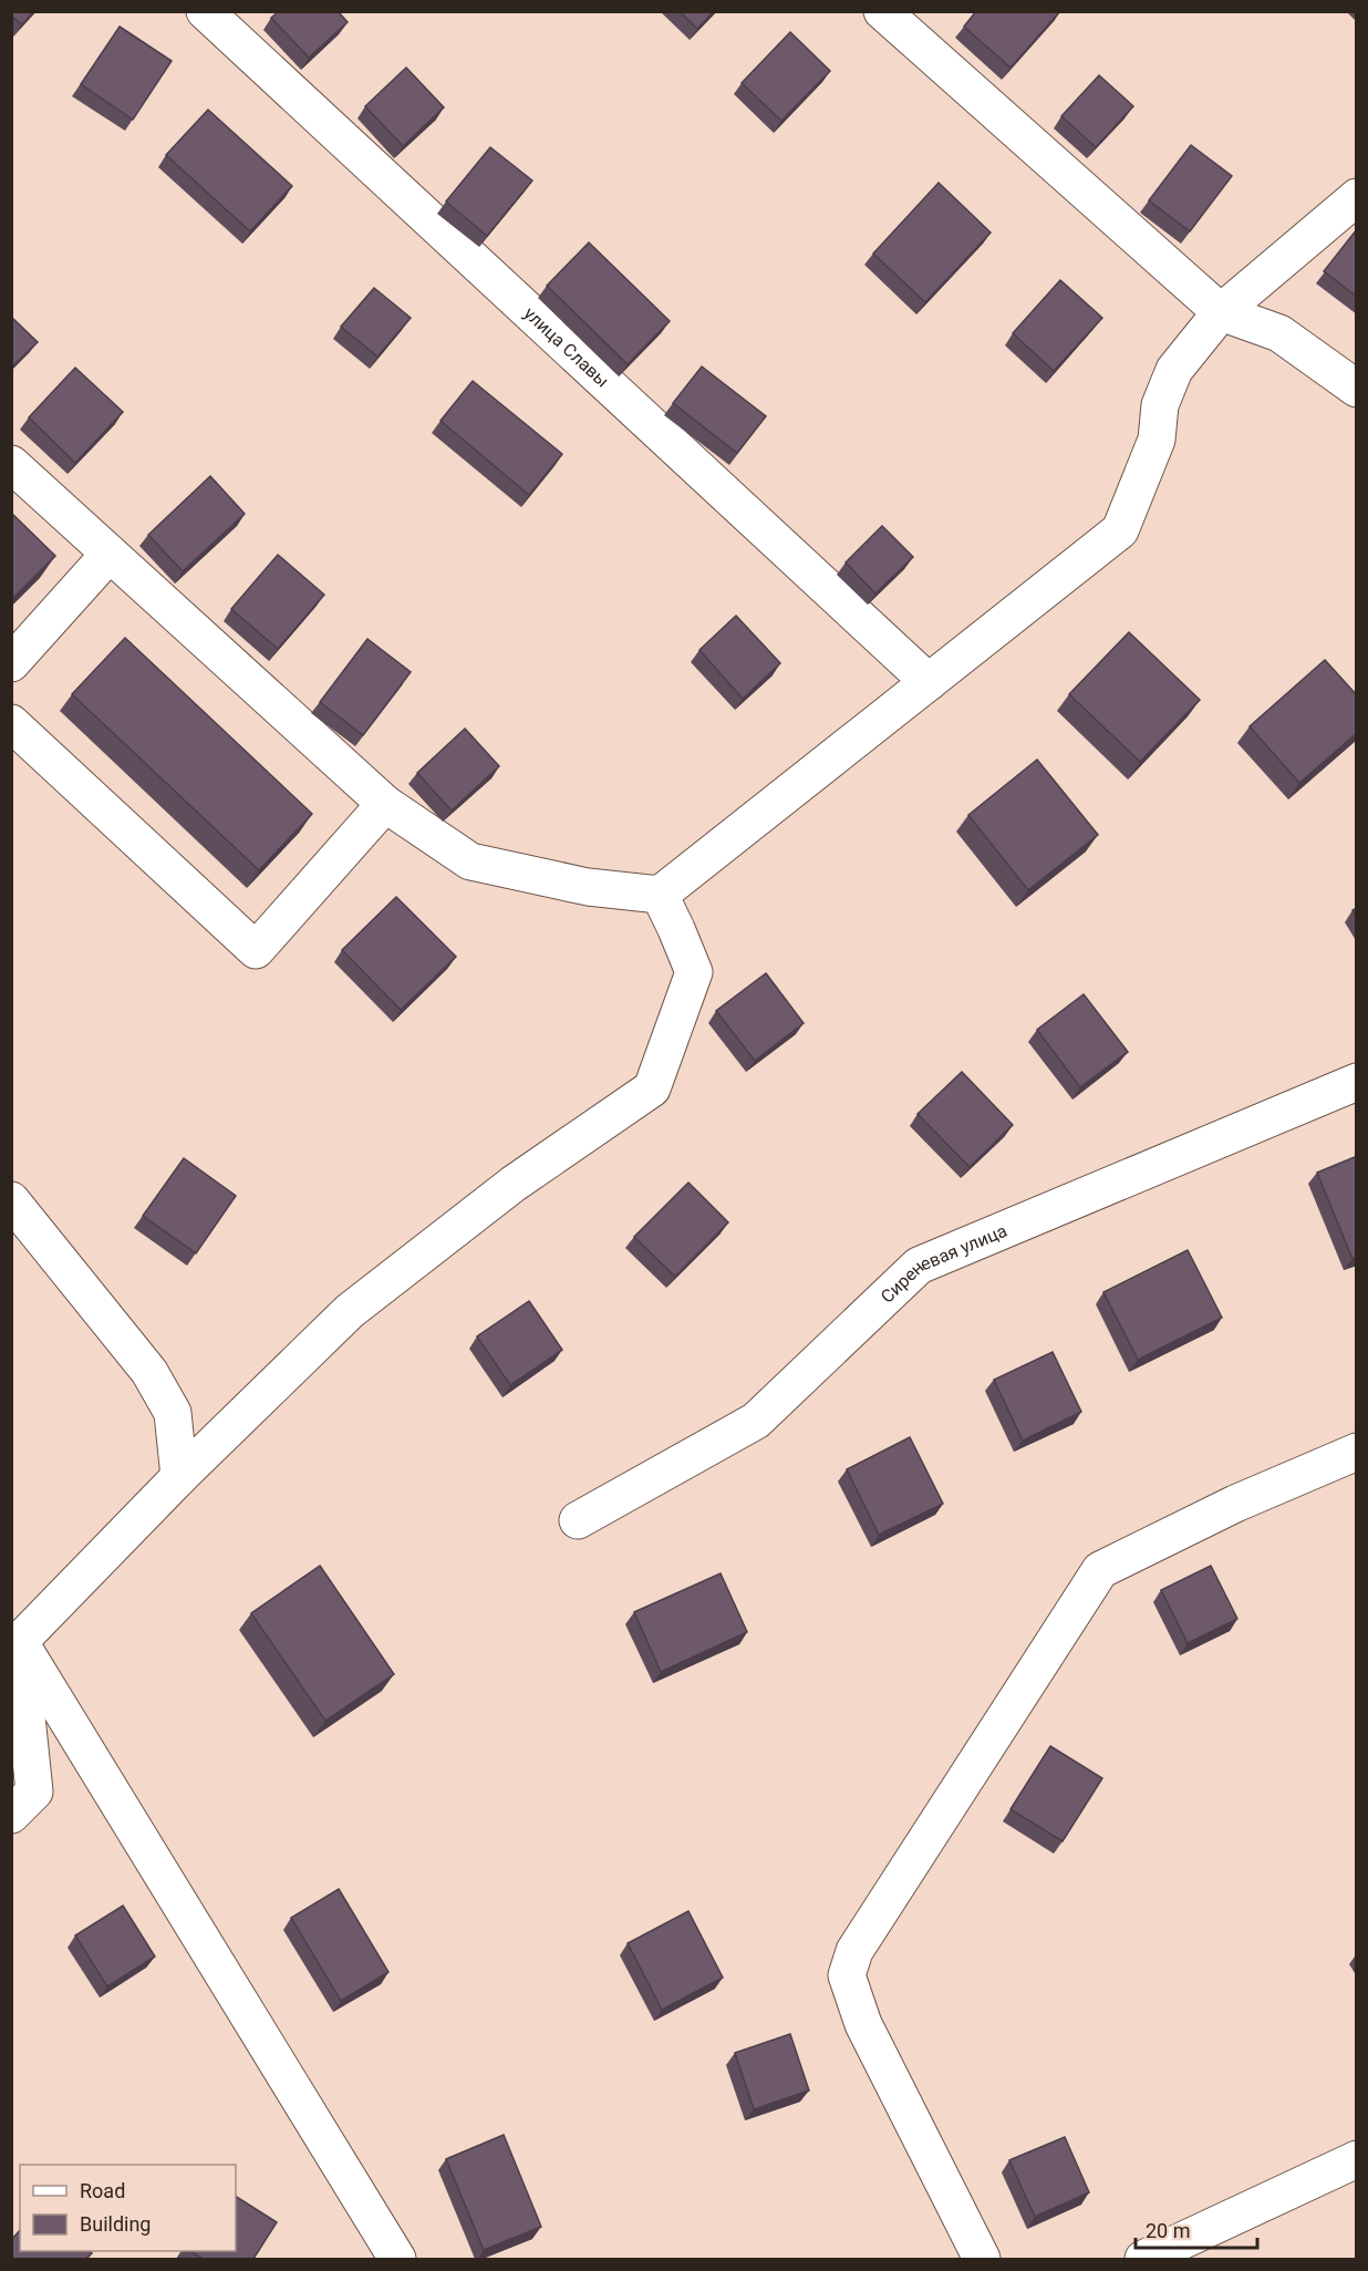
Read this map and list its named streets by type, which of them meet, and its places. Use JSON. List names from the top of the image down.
{
  "streets": {
    "street": ["улица Славы", "Сиреневая улица"]
  },
  "legend": ["Road", "Building"],
  "scale_bar": "20 m"
}
